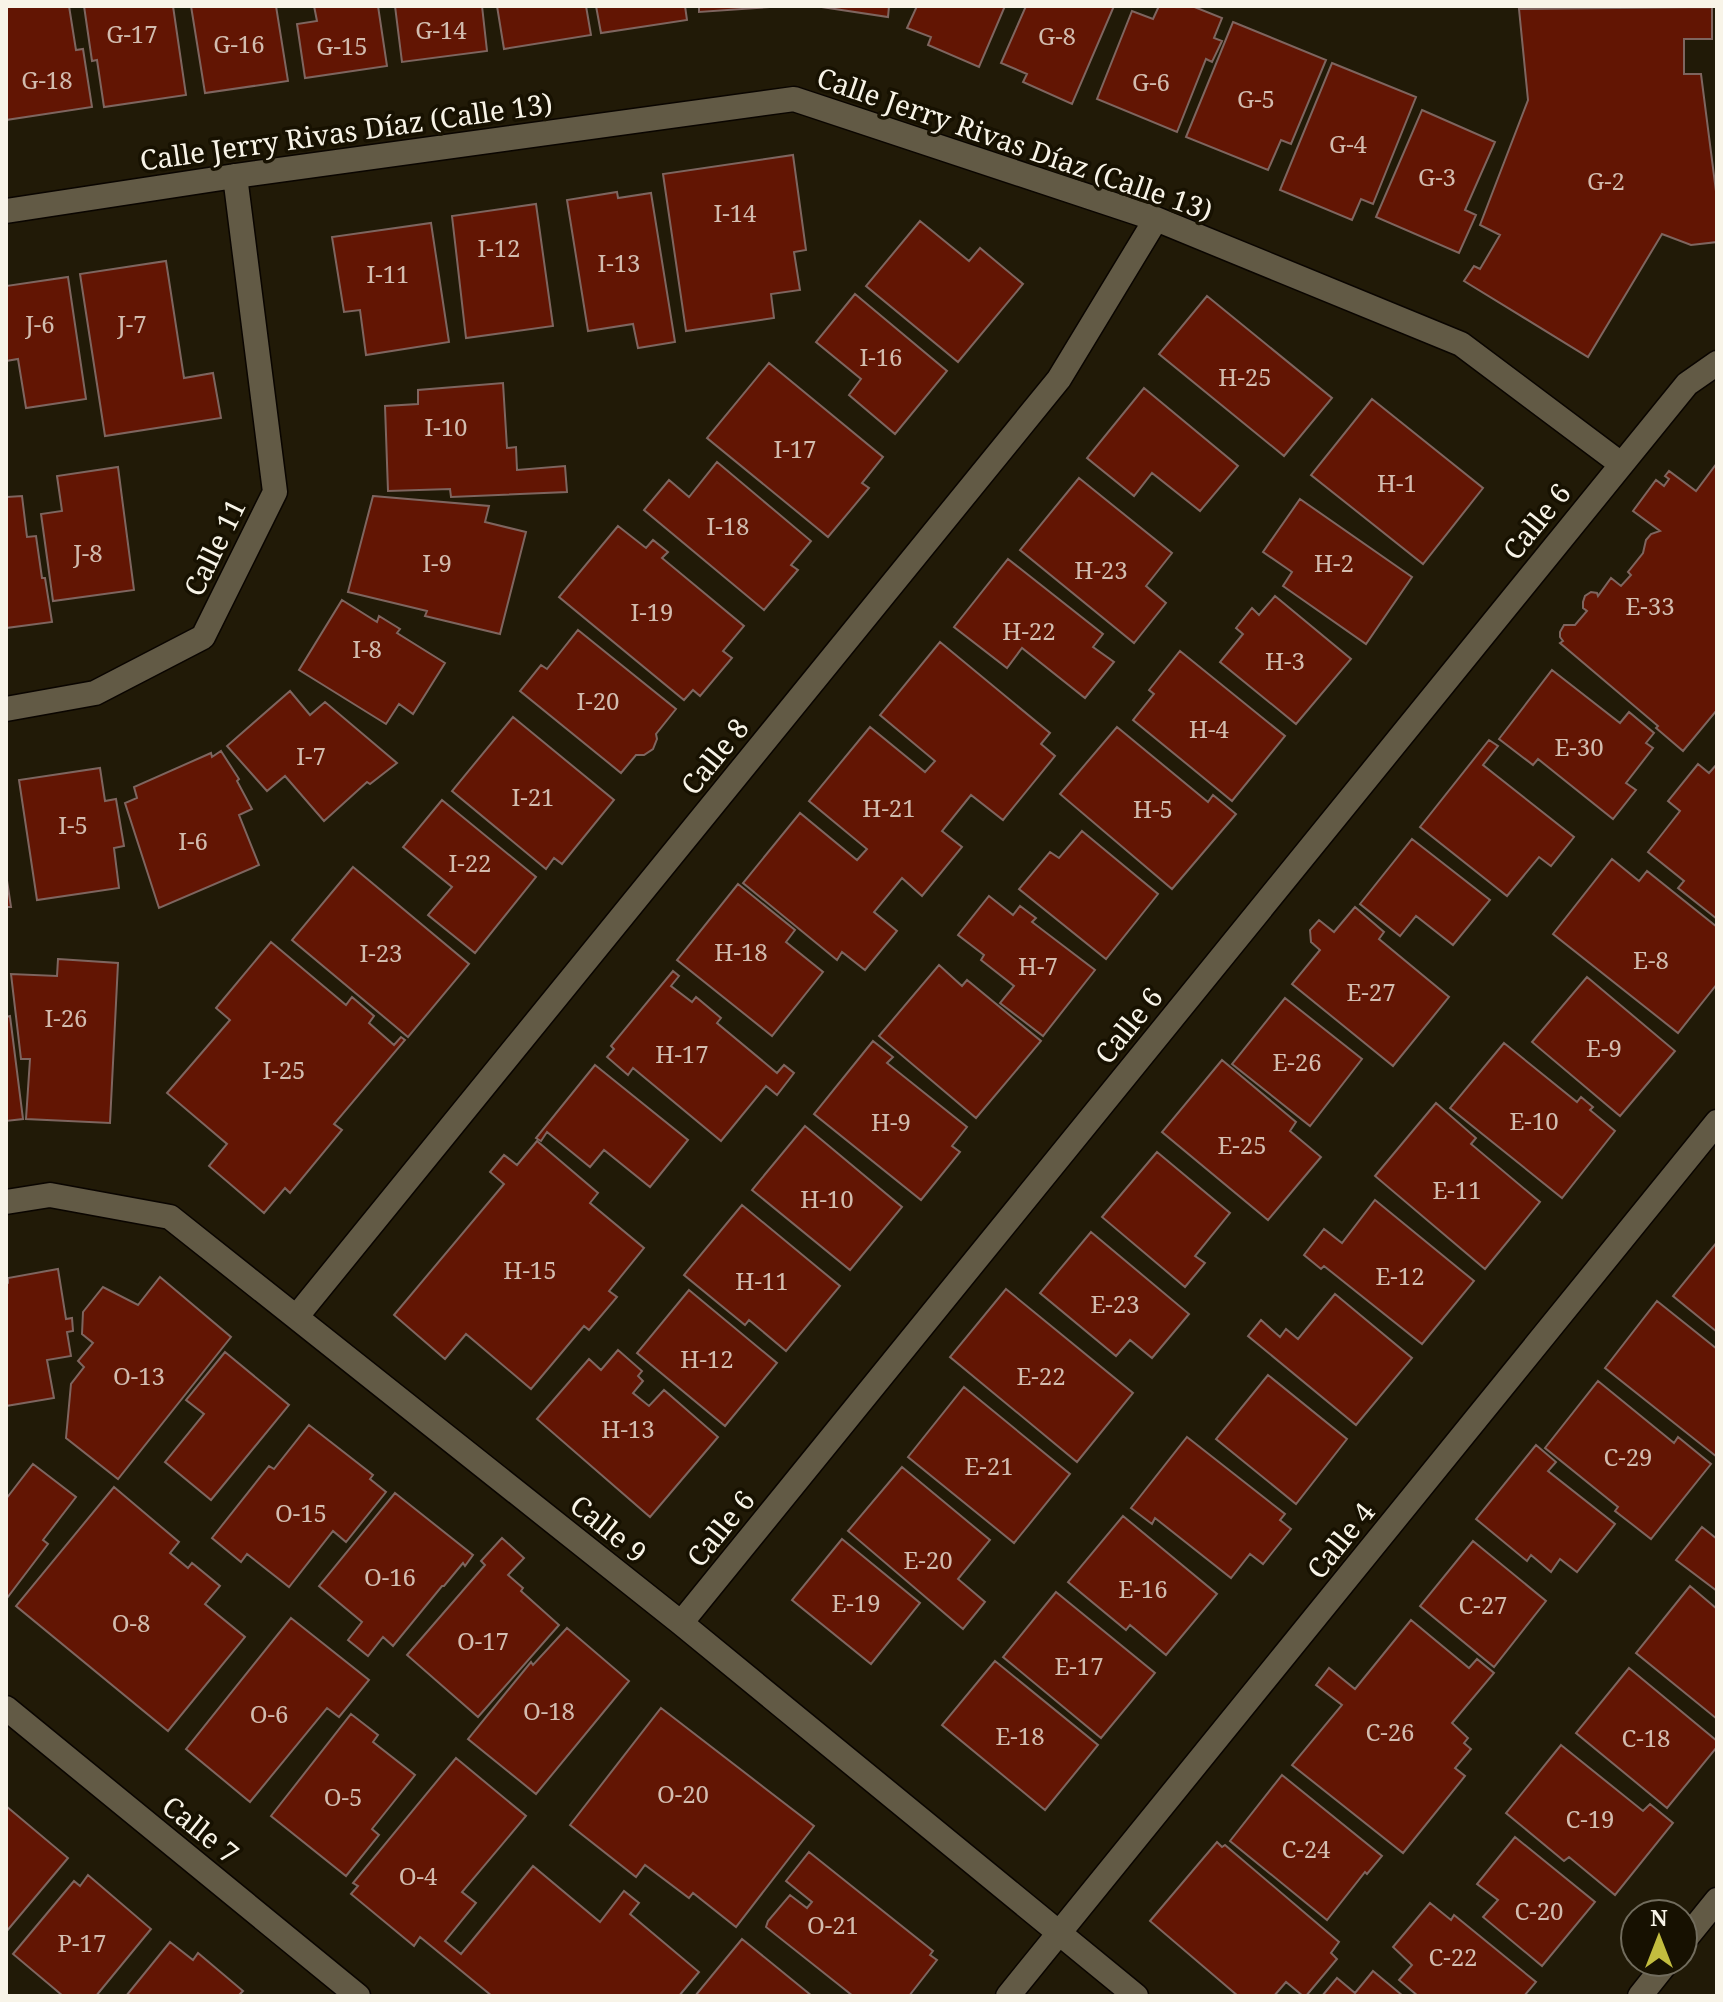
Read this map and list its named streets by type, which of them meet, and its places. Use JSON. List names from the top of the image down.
{
  "streets": {
    "street": [
      "Calle Jerry Rivas Díaz (Calle 13)",
      "Calle 6",
      "Calle 11",
      "Calle 8",
      "Calle 9",
      "Calle 4",
      "Calle 7"
    ]
  },
  "crossings": [
    ["Calle Jerry Rivas Díaz (Calle 13)", "Calle 6"],
    ["Calle Jerry Rivas Díaz (Calle 13)", "Calle 11"],
    ["Calle Jerry Rivas Díaz (Calle 13)", "Calle 8"],
    ["Calle 6", "Calle 9"],
    ["Calle 8", "Calle 9"],
    ["Calle 9", "Calle 4"]
  ],
  "house_numbers": [
    "G-14",
    "G-17",
    "G-8",
    "G-16",
    "G-15",
    "G-18",
    "G-6",
    "G-5",
    "G-4",
    "G-3",
    "G-2",
    "I-14",
    "I-12",
    "I-13",
    "I-11",
    "J-6",
    "J-7",
    "I-16",
    "H-25",
    "I-10",
    "I-17",
    "H-1",
    "I-18",
    "J-8",
    "I-9",
    "H-2",
    "H-23",
    "E-33",
    "I-19",
    "H-22",
    "I-8",
    "H-3",
    "I-20",
    "H-4",
    "E-30",
    "I-7",
    "I-21",
    "H-21",
    "H-5",
    "I-5",
    "I-6",
    "I-22",
    "H-18",
    "I-23",
    "E-8",
    "H-7",
    "E-27",
    "I-26",
    "E-9",
    "H-17",
    "E-26",
    "I-25",
    "E-10",
    "H-9",
    "E-25",
    "E-11",
    "H-10",
    "H-15",
    "E-12",
    "H-11",
    "E-23",
    "H-12",
    "O-13",
    "E-22",
    "H-13",
    "C-29",
    "E-21",
    "O-15",
    "E-20",
    "O-16",
    "E-16",
    "E-19",
    "C-27",
    "O-8",
    "O-17",
    "E-17",
    "O-18",
    "O-6",
    "C-26",
    "E-18",
    "C-18",
    "O-20",
    "O-5",
    "C-19",
    "C-24",
    "O-4",
    "C-20",
    "O-21",
    "P-17",
    "C-22"
  ],
  "north": "top"
}
